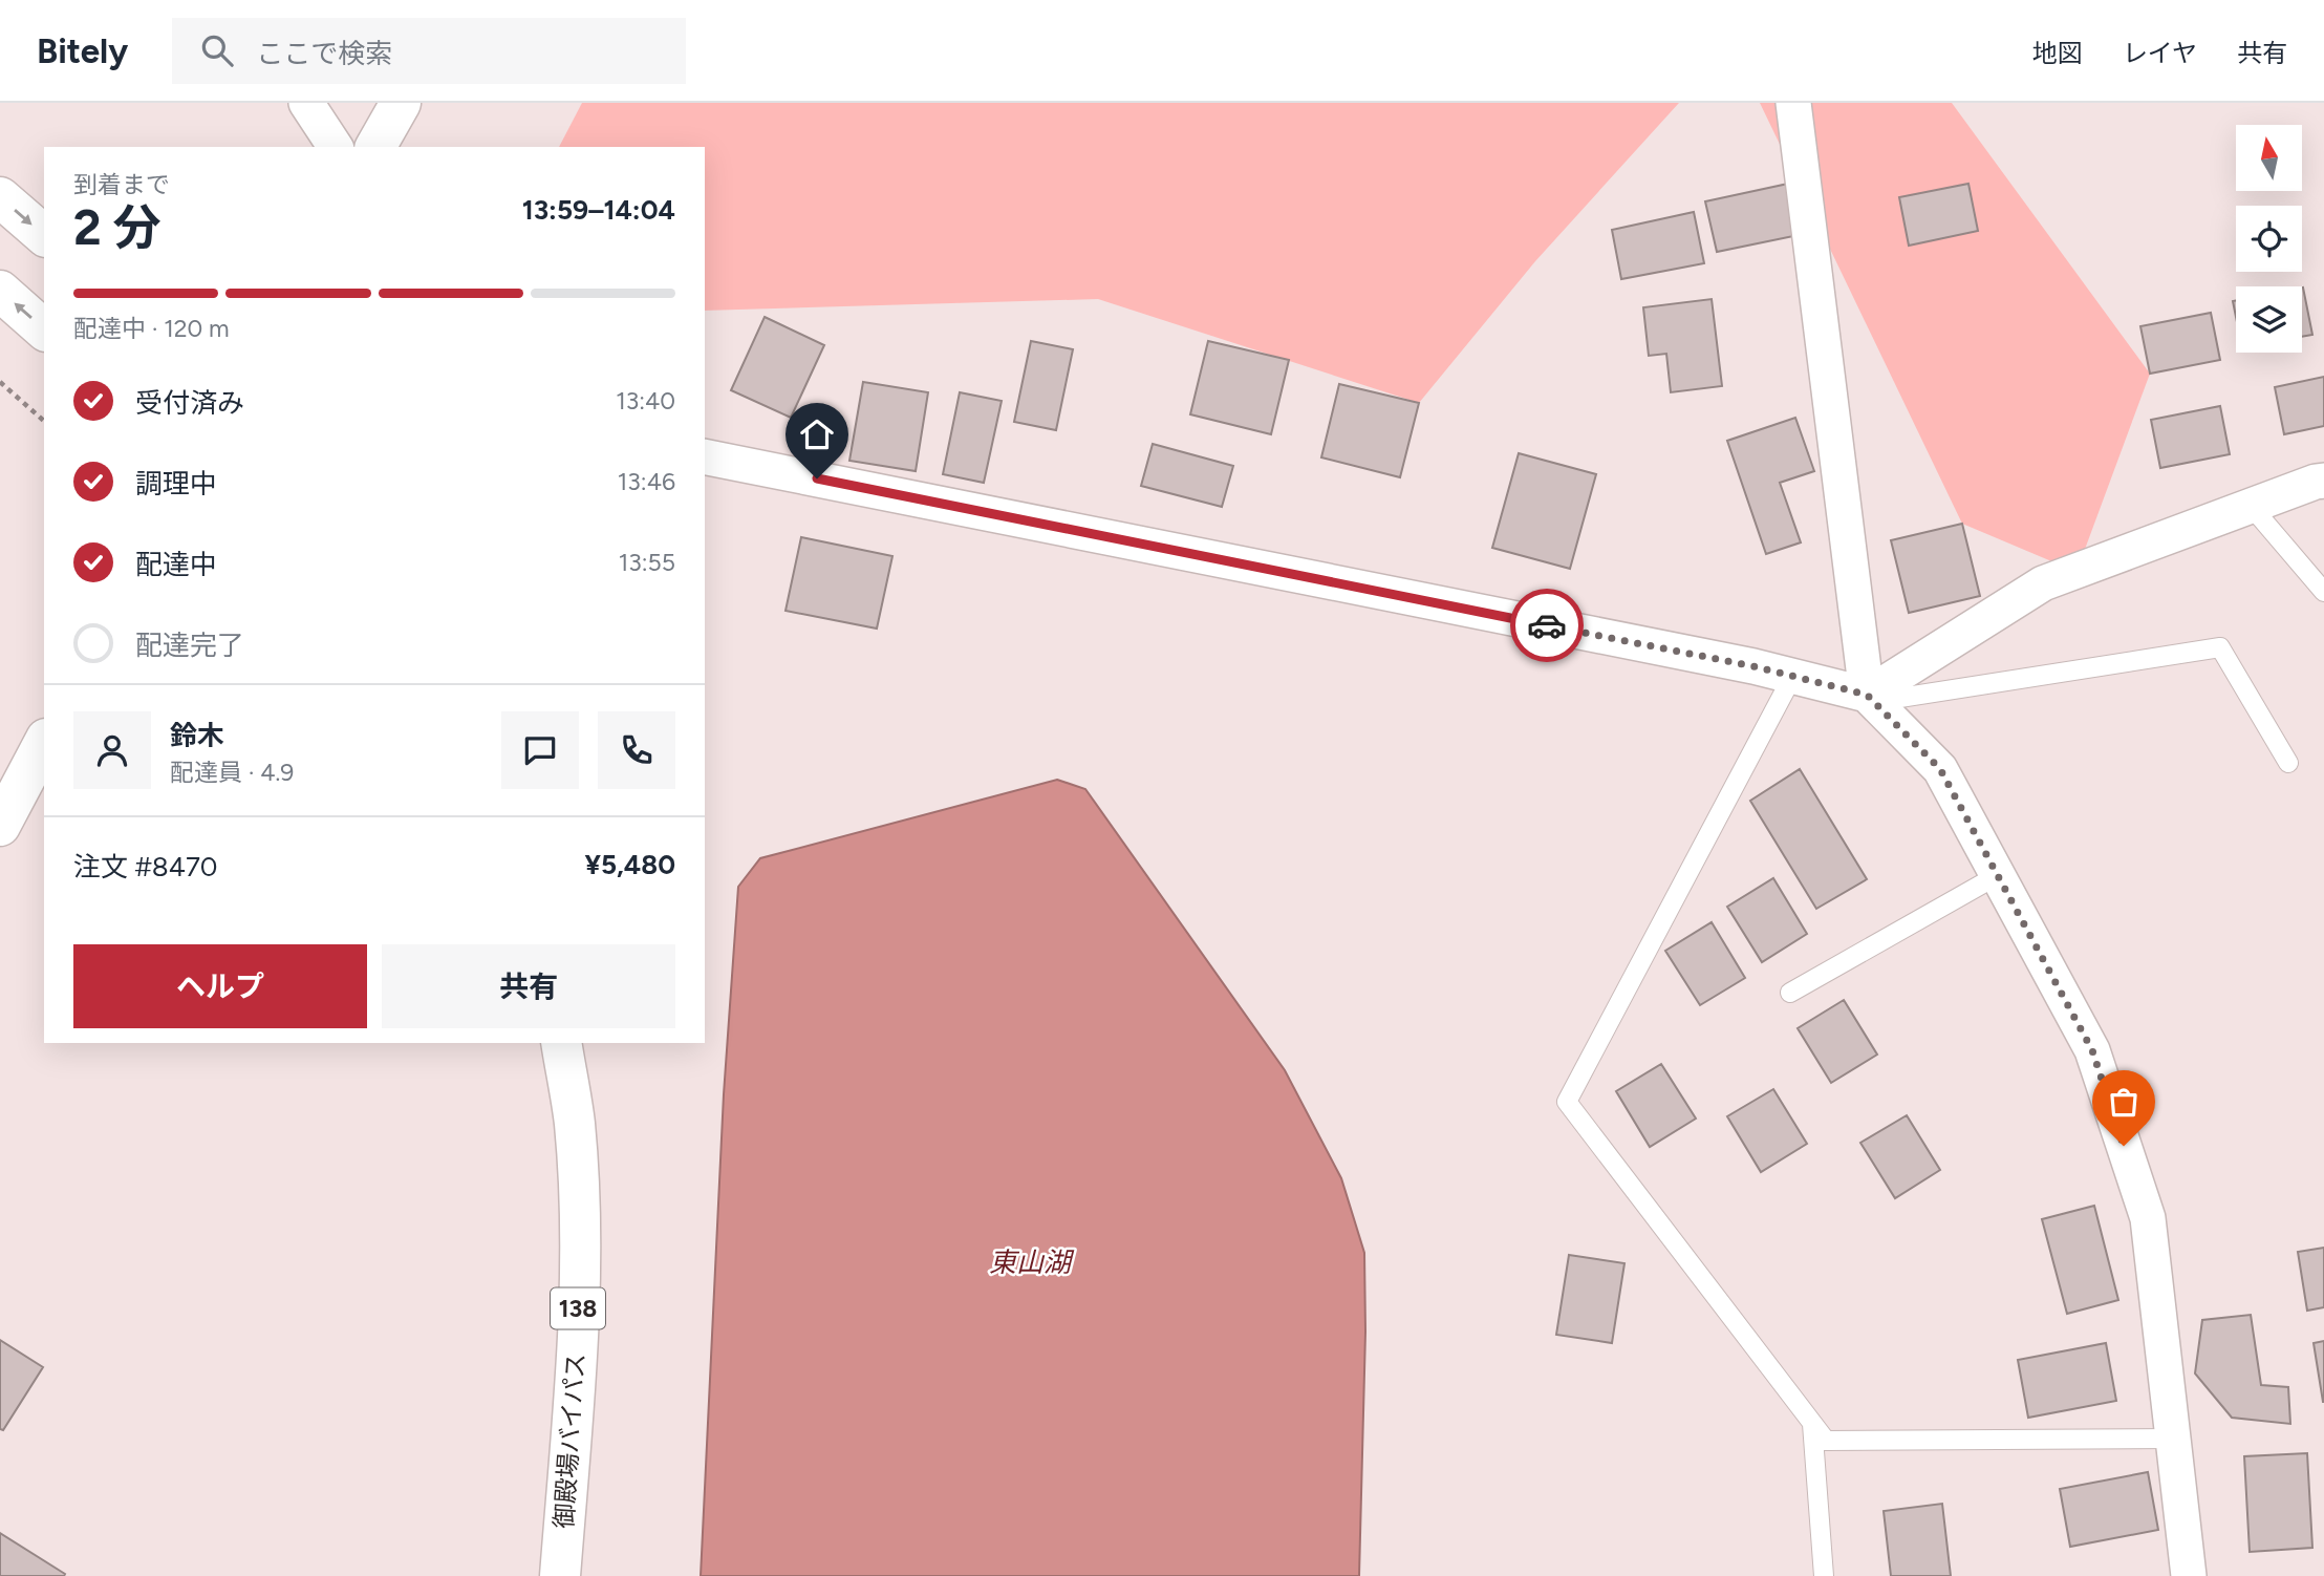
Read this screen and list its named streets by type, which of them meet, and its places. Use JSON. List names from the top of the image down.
{
  "streets": {
    "main road": ["138", "御殿場バイパス"]
  },
  "water": ["東山湖"],
  "north": "top",
  "page": {
    "header": "Bitely",
    "search": "ここで検索",
    "nav": ["地図", "レイヤ", "共有"],
    "heading": ["2 分", "到着まで", "13:59–14:04"],
    "panel": [
      "鈴木",
      "配達員 · 4.9",
      "注文 #8470",
      "¥5,480"
    ],
    "bar": "配達中 · 120 m",
    "list": [
      ["受付済み", "13:40"],
      ["調理中", "13:46"],
      ["配達中", "13:55"],
      "配達完了"
    ],
    "buttons": ["ヘルプ", "共有"]
  }
}
